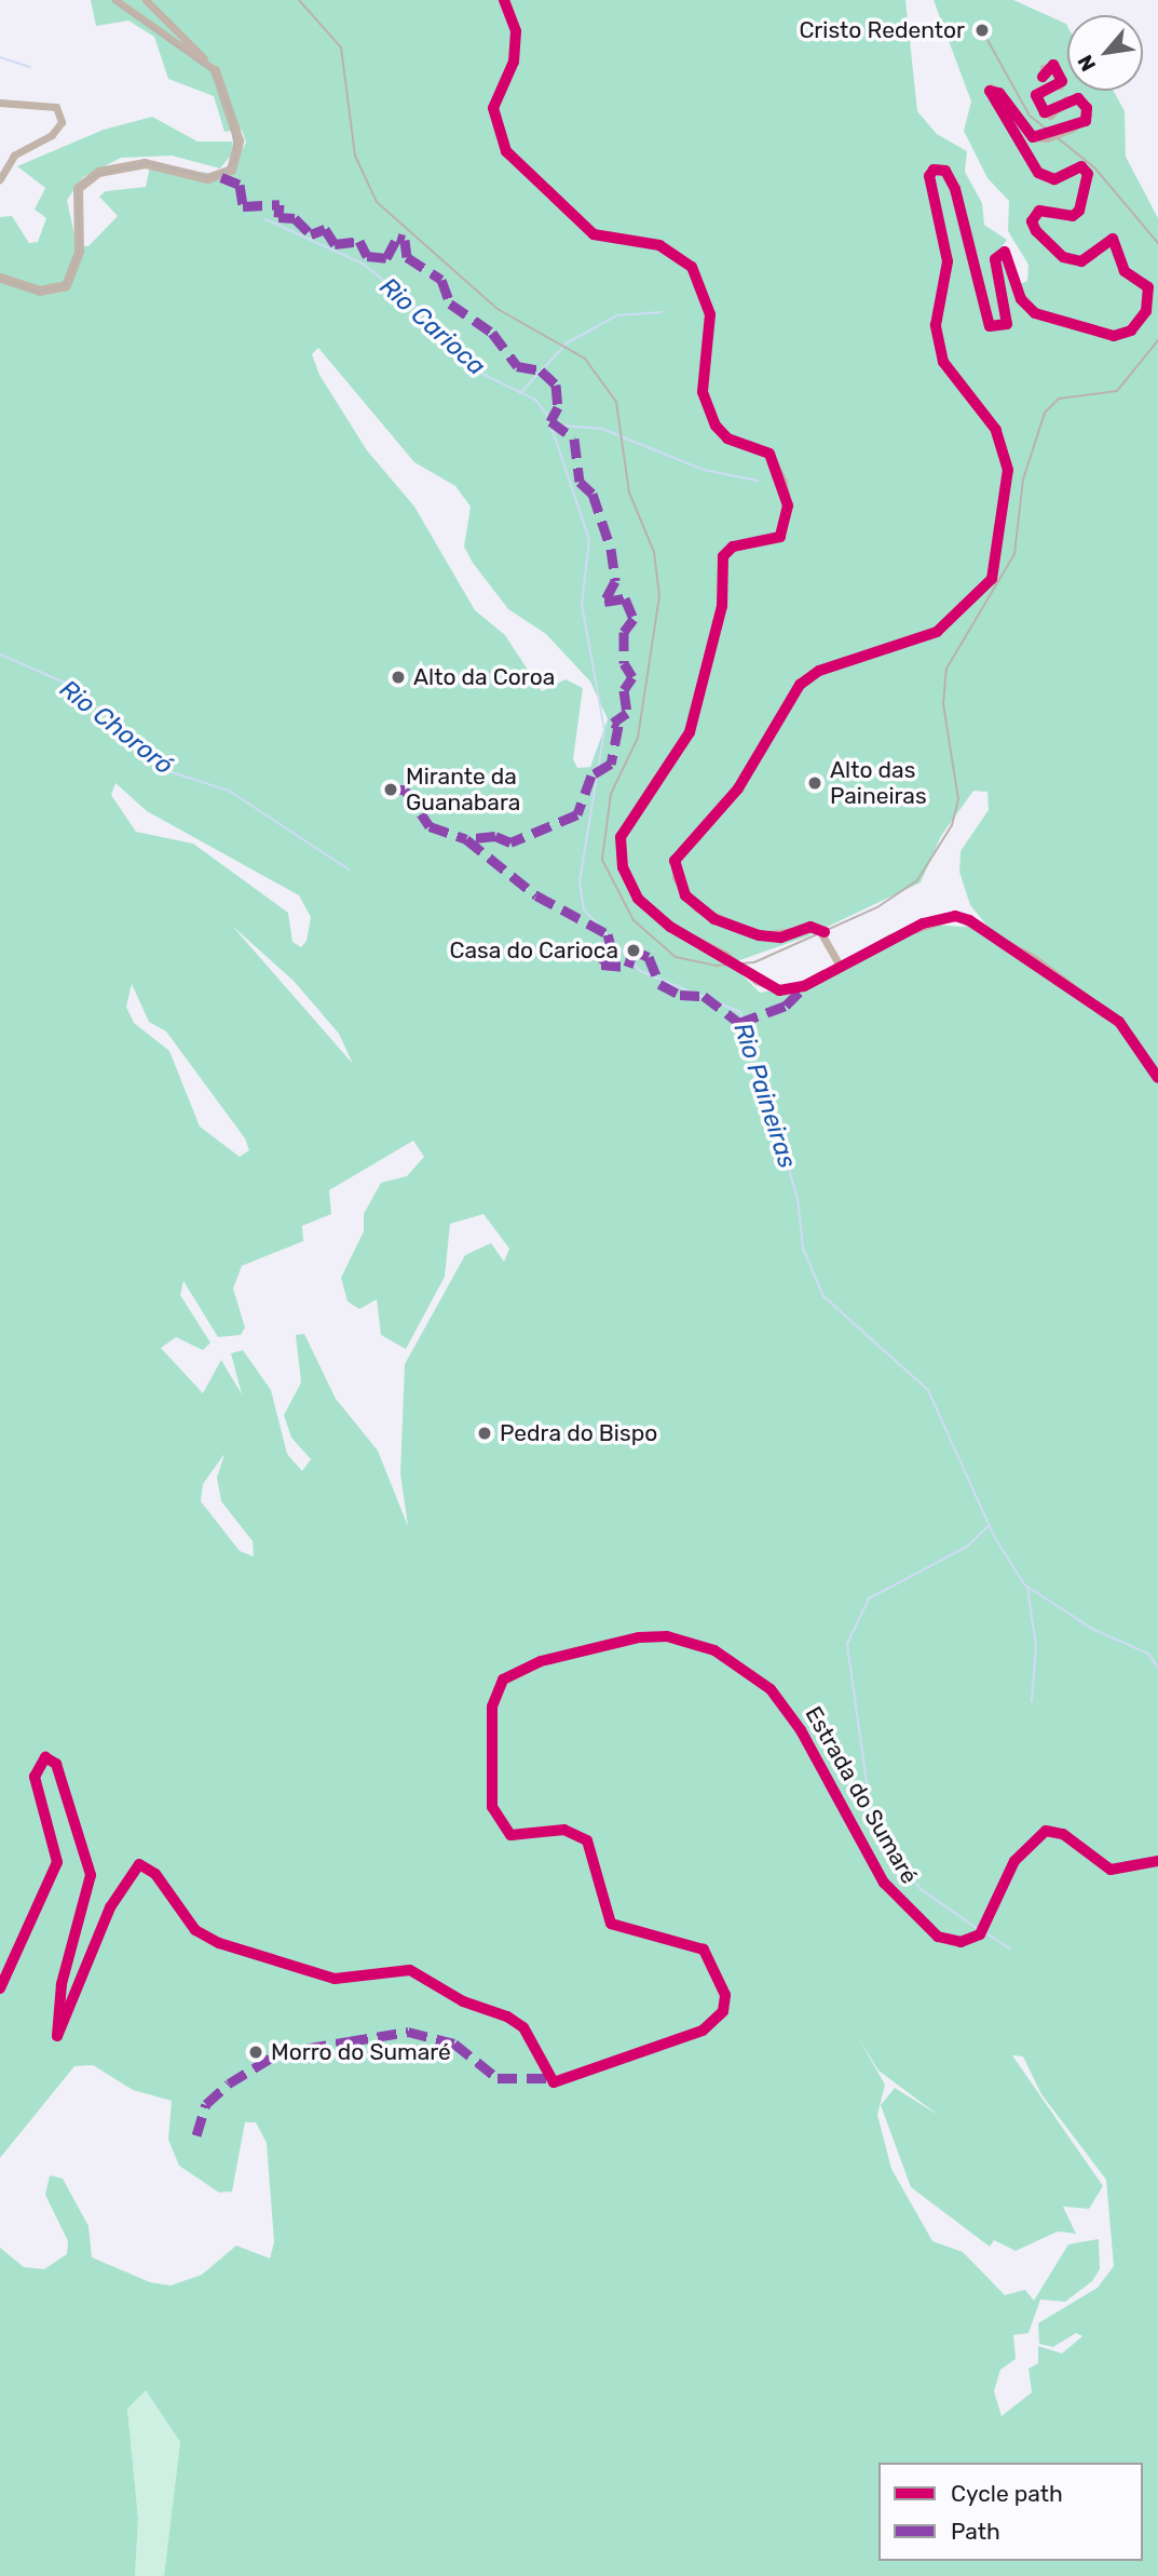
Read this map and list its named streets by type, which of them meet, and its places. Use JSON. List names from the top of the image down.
{
  "streets": {
    "street": ["Estrada do Sumaré"]
  },
  "water": ["Rio Carioca", "Rio Chororó", "Rio Paineiras"],
  "places": [
    "Cristo Redentor",
    "Alto da Coroa",
    "Alto das Paineiras",
    "Mirante da Guanabara",
    "Casa do Carioca",
    "Pedra do Bispo",
    "Morro do Sumaré"
  ],
  "legend": ["Cycle path", "Path"],
  "north": "bottom left"
}
